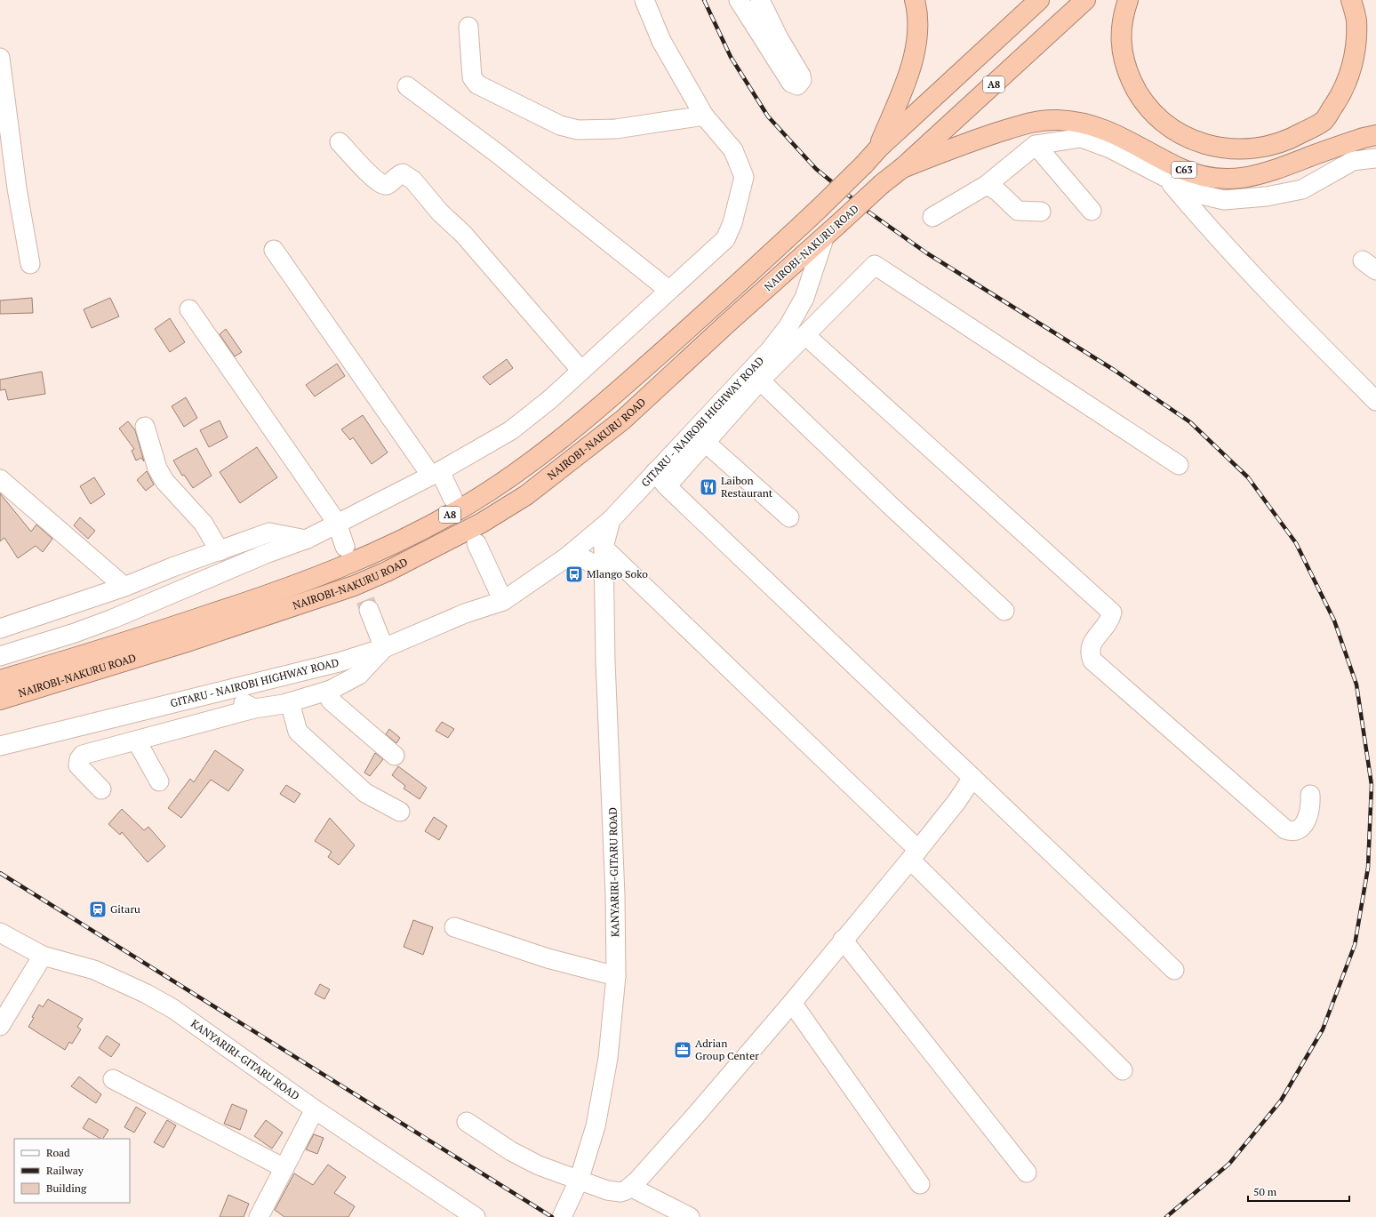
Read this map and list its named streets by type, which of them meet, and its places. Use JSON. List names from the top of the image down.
{
  "streets": {
    "highway": ["A8", "C63", "NAIROBI-NAKURU ROAD"],
    "street": ["GITARU - NAIROBI HIGHWAY ROAD", "KANYARIRI-GITARU ROAD"]
  },
  "crossings": [
    ["C63", "NAIROBI-NAKURU ROAD"],
    ["NAIROBI-NAKURU ROAD", "GITARU - NAIROBI HIGHWAY ROAD"],
    ["GITARU - NAIROBI HIGHWAY ROAD", "KANYARIRI-GITARU ROAD"]
  ],
  "places": {
    "restaurant": ["Laibon Restaurant"],
    "bus stop": ["Mlango Soko"],
    "station": ["Gitaru"],
    "office": ["Adrian Group Center"]
  },
  "legend": ["Road", "Railway", "Building"],
  "scale_bar": "50 m"
}
